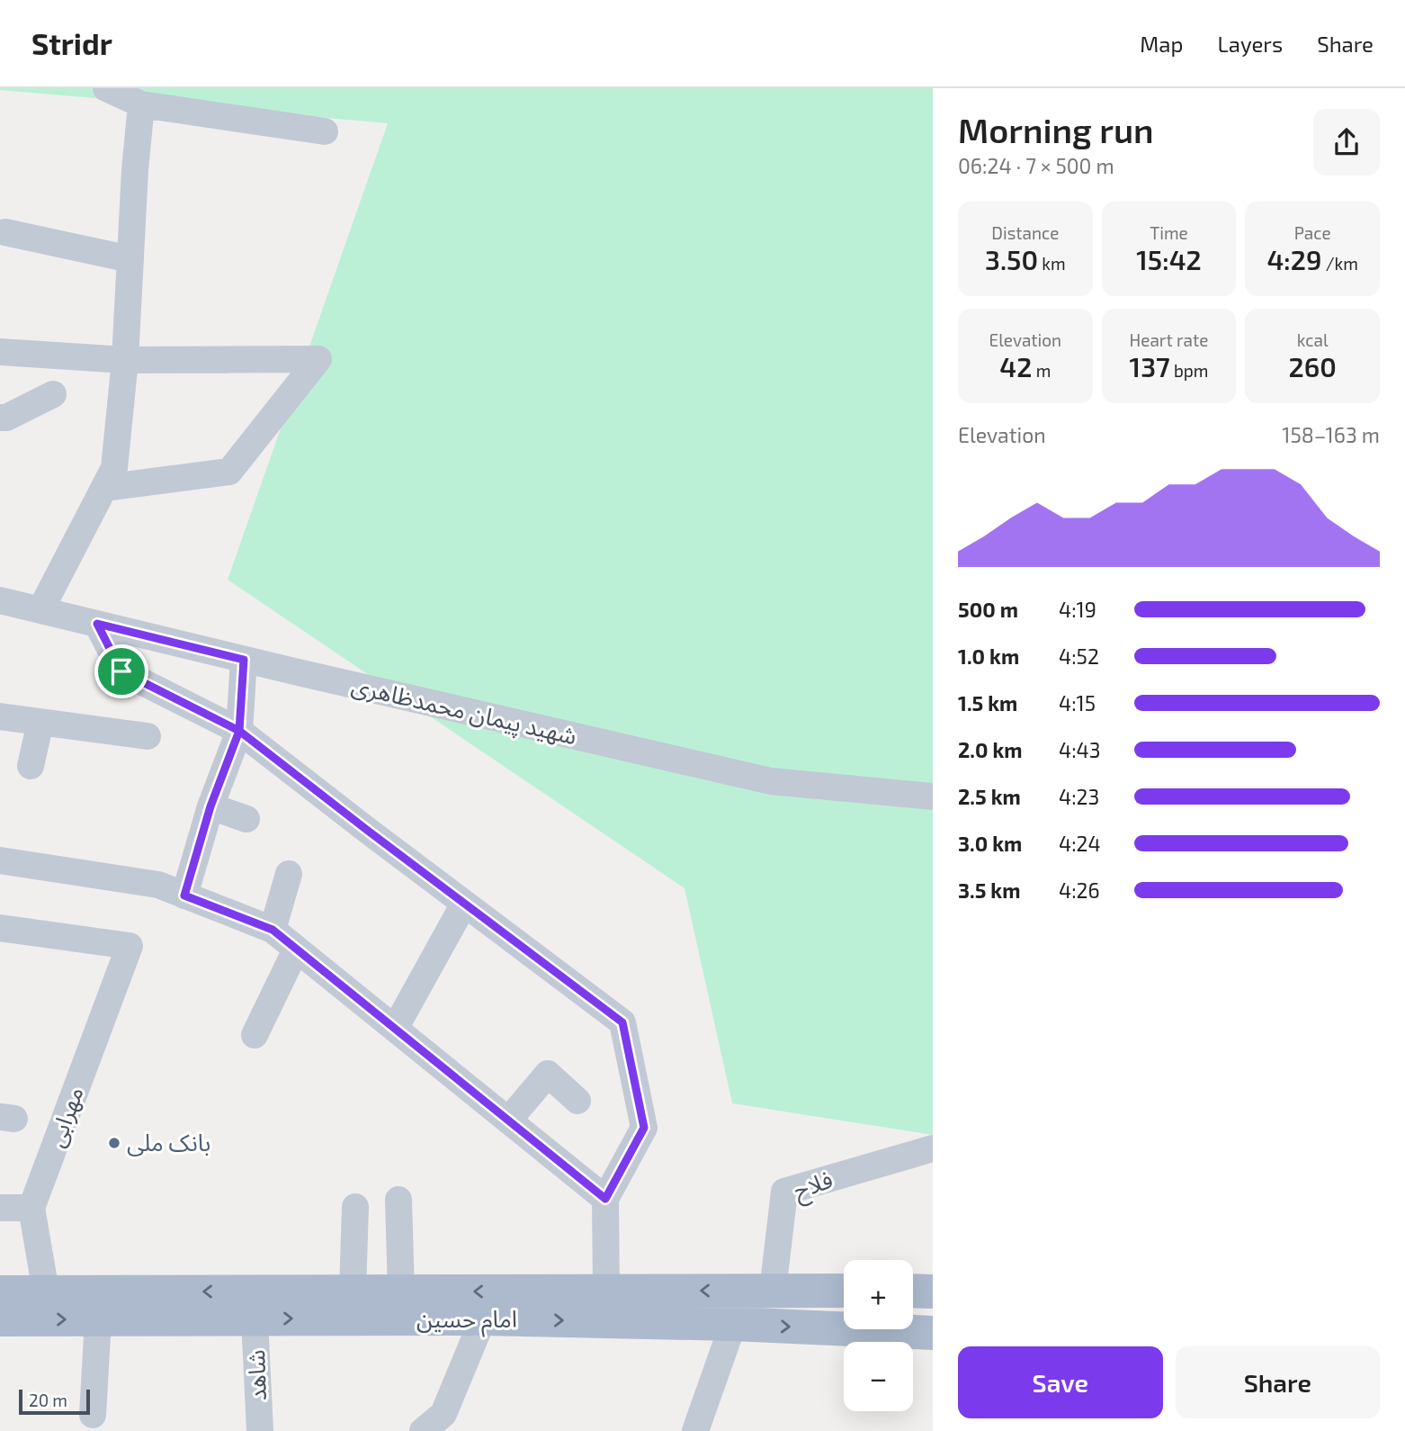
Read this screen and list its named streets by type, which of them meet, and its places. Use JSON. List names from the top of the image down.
{
  "streets": {
    "main road": ["امام حسین"],
    "street": [
      "شهید پیمان محمدظاهری",
      "مهرابی",
      "فلاح",
      "شاهد"
    ]
  },
  "crossings": [
    ["فلاح", "امام حسین"],
    ["امام حسین", "شاهد"]
  ],
  "places": ["بانک ملی"],
  "scale_bar": "20 m",
  "page": {
    "header": "Stridr",
    "nav": ["Map", "Layers", "Share"],
    "heading": ["Morning run", "06:24 · 7 × 500 m"],
    "stats": [
      ["Distance", "3.50 km"],
      ["Time", "15:42"],
      ["Pace", "4:29 /km"],
      ["Elevation", "42 m"],
      ["Heart rate", "137 bpm"],
      ["kcal", "260"]
    ],
    "chart": ["Elevation", "158–163 m"],
    "list": [
      {
        "name": "500 m",
        "note": "4:19"
      },
      {
        "name": "1.0 km",
        "note": "4:52"
      },
      {
        "name": "1.5 km",
        "note": "4:15"
      },
      {
        "name": "2.0 km",
        "note": "4:43"
      },
      {
        "name": "2.5 km",
        "note": "4:23"
      },
      {
        "name": "3.0 km",
        "note": "4:24"
      },
      {
        "name": "3.5 km",
        "note": "4:26"
      }
    ],
    "map_buttons": ["+", "−"],
    "buttons": ["Save", "Share"],
    "scale": "20 m"
  }
}
